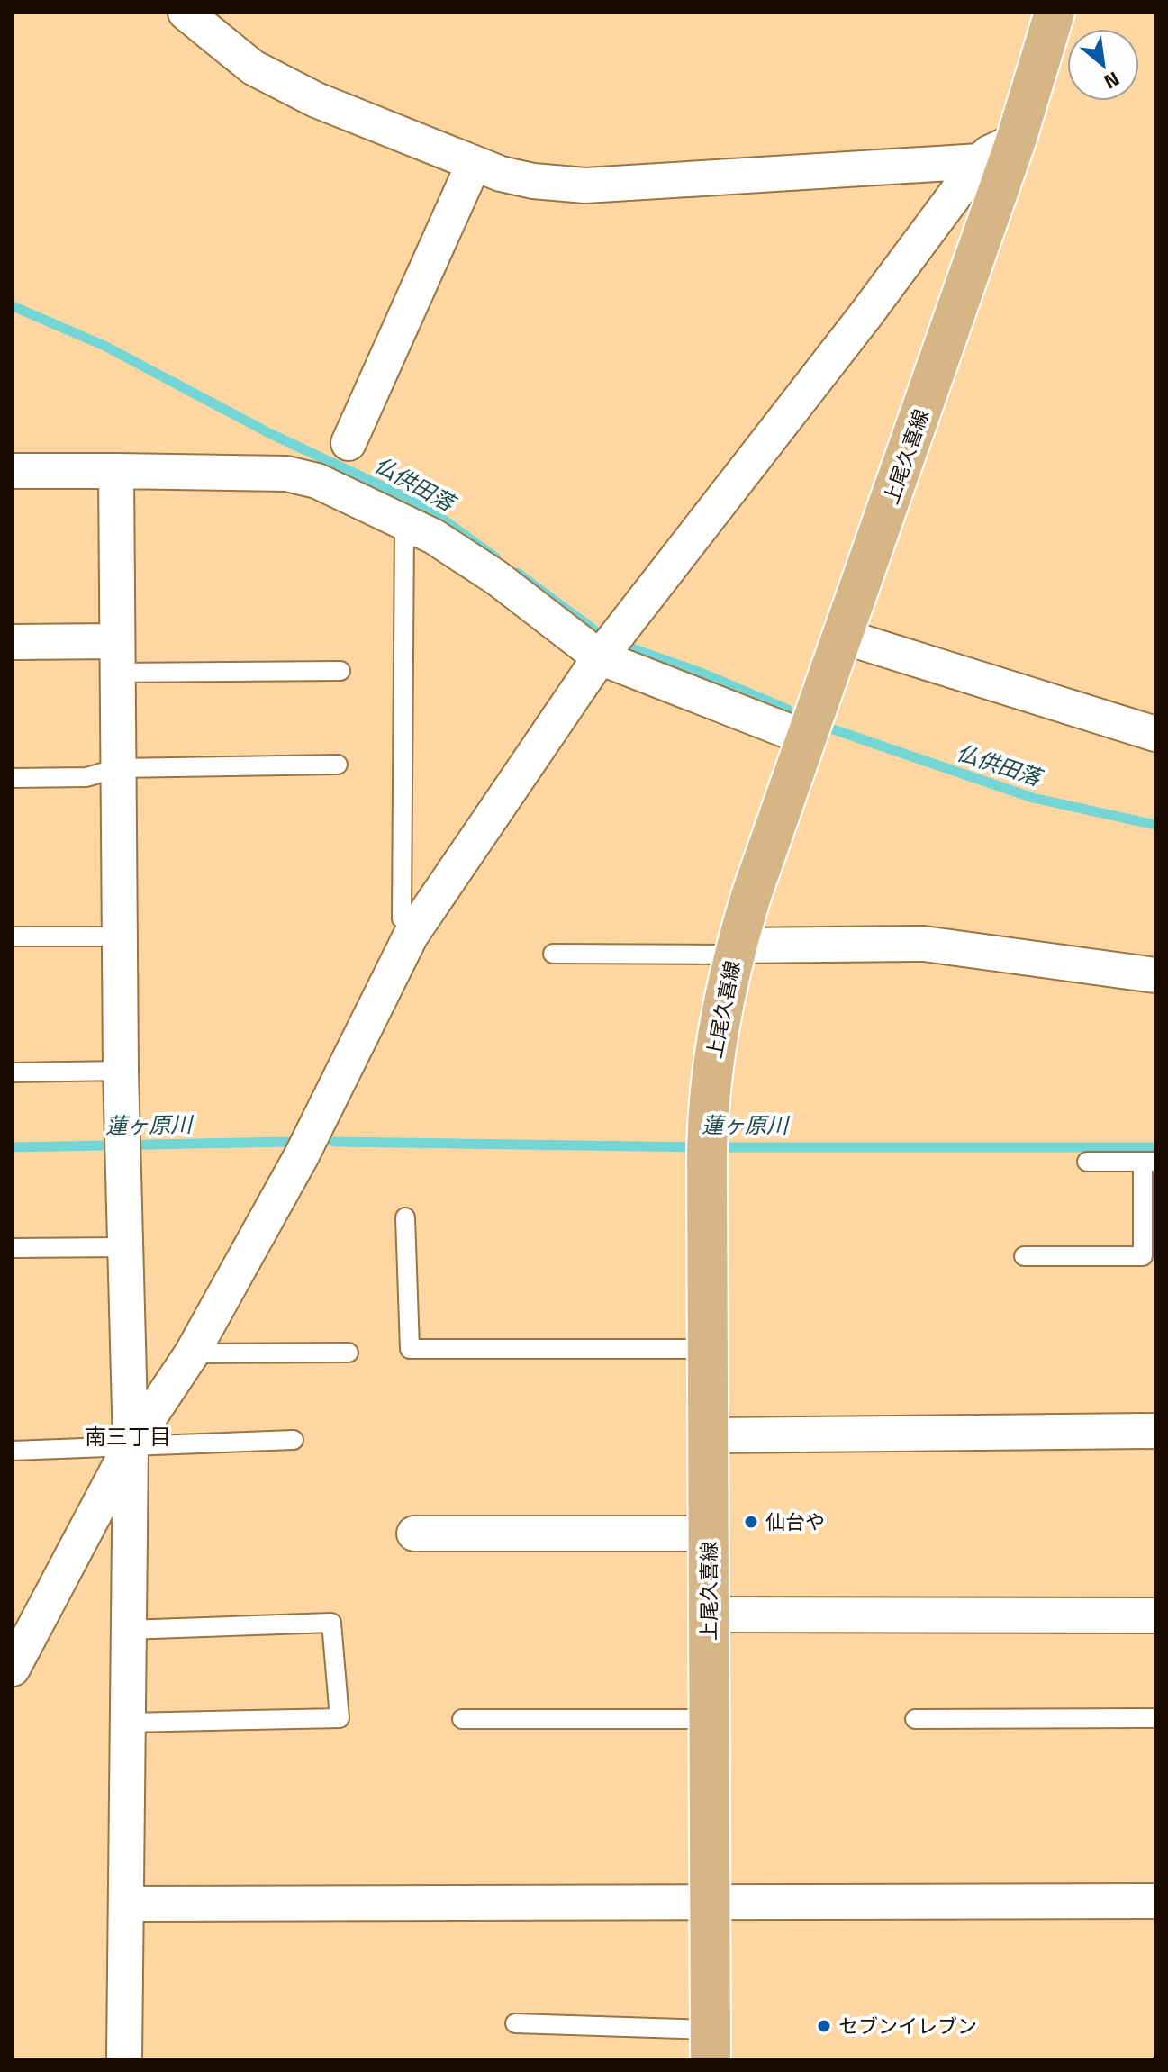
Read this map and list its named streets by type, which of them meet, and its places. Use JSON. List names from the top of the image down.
{
  "streets": {
    "main road": ["上尾久喜線"]
  },
  "districts": ["南三丁目"],
  "water": ["仏供田落", "蓮ヶ原川"],
  "places": ["仙台や", "セブンイレブン"],
  "north": "bottom right"
}
